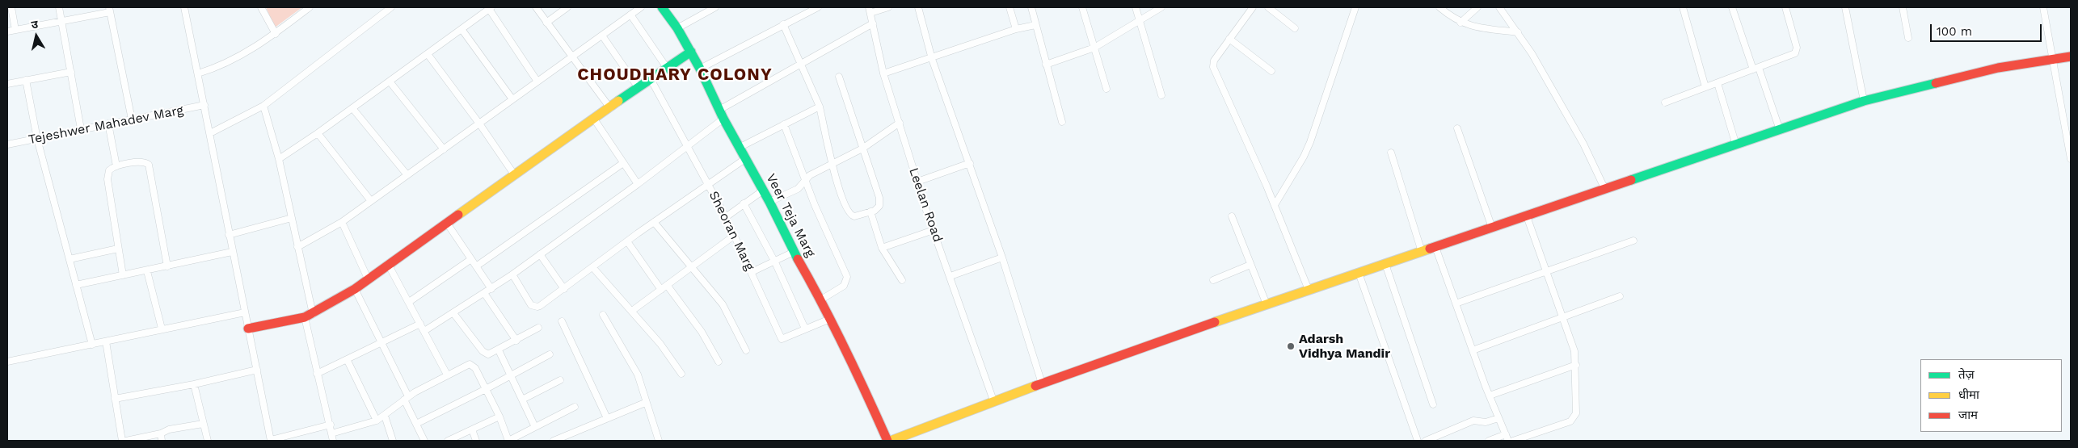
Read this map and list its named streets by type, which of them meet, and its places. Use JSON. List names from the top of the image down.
{
  "streets": {
    "main road": ["Veer Teja Marg"],
    "street": ["Tejeshwer Mahadev Marg", "Leelan Road", "Sheoran Marg"]
  },
  "crossings": [
    ["Veer Teja Marg", "Sheoran Marg"]
  ],
  "districts": ["CHOUDHARY COLONY"],
  "places": ["Adarsh Vidhya Mandir"],
  "legend": ["तेज़", "धीमा", "जाम"],
  "scale_bar": "100 m",
  "north": "top"
}
